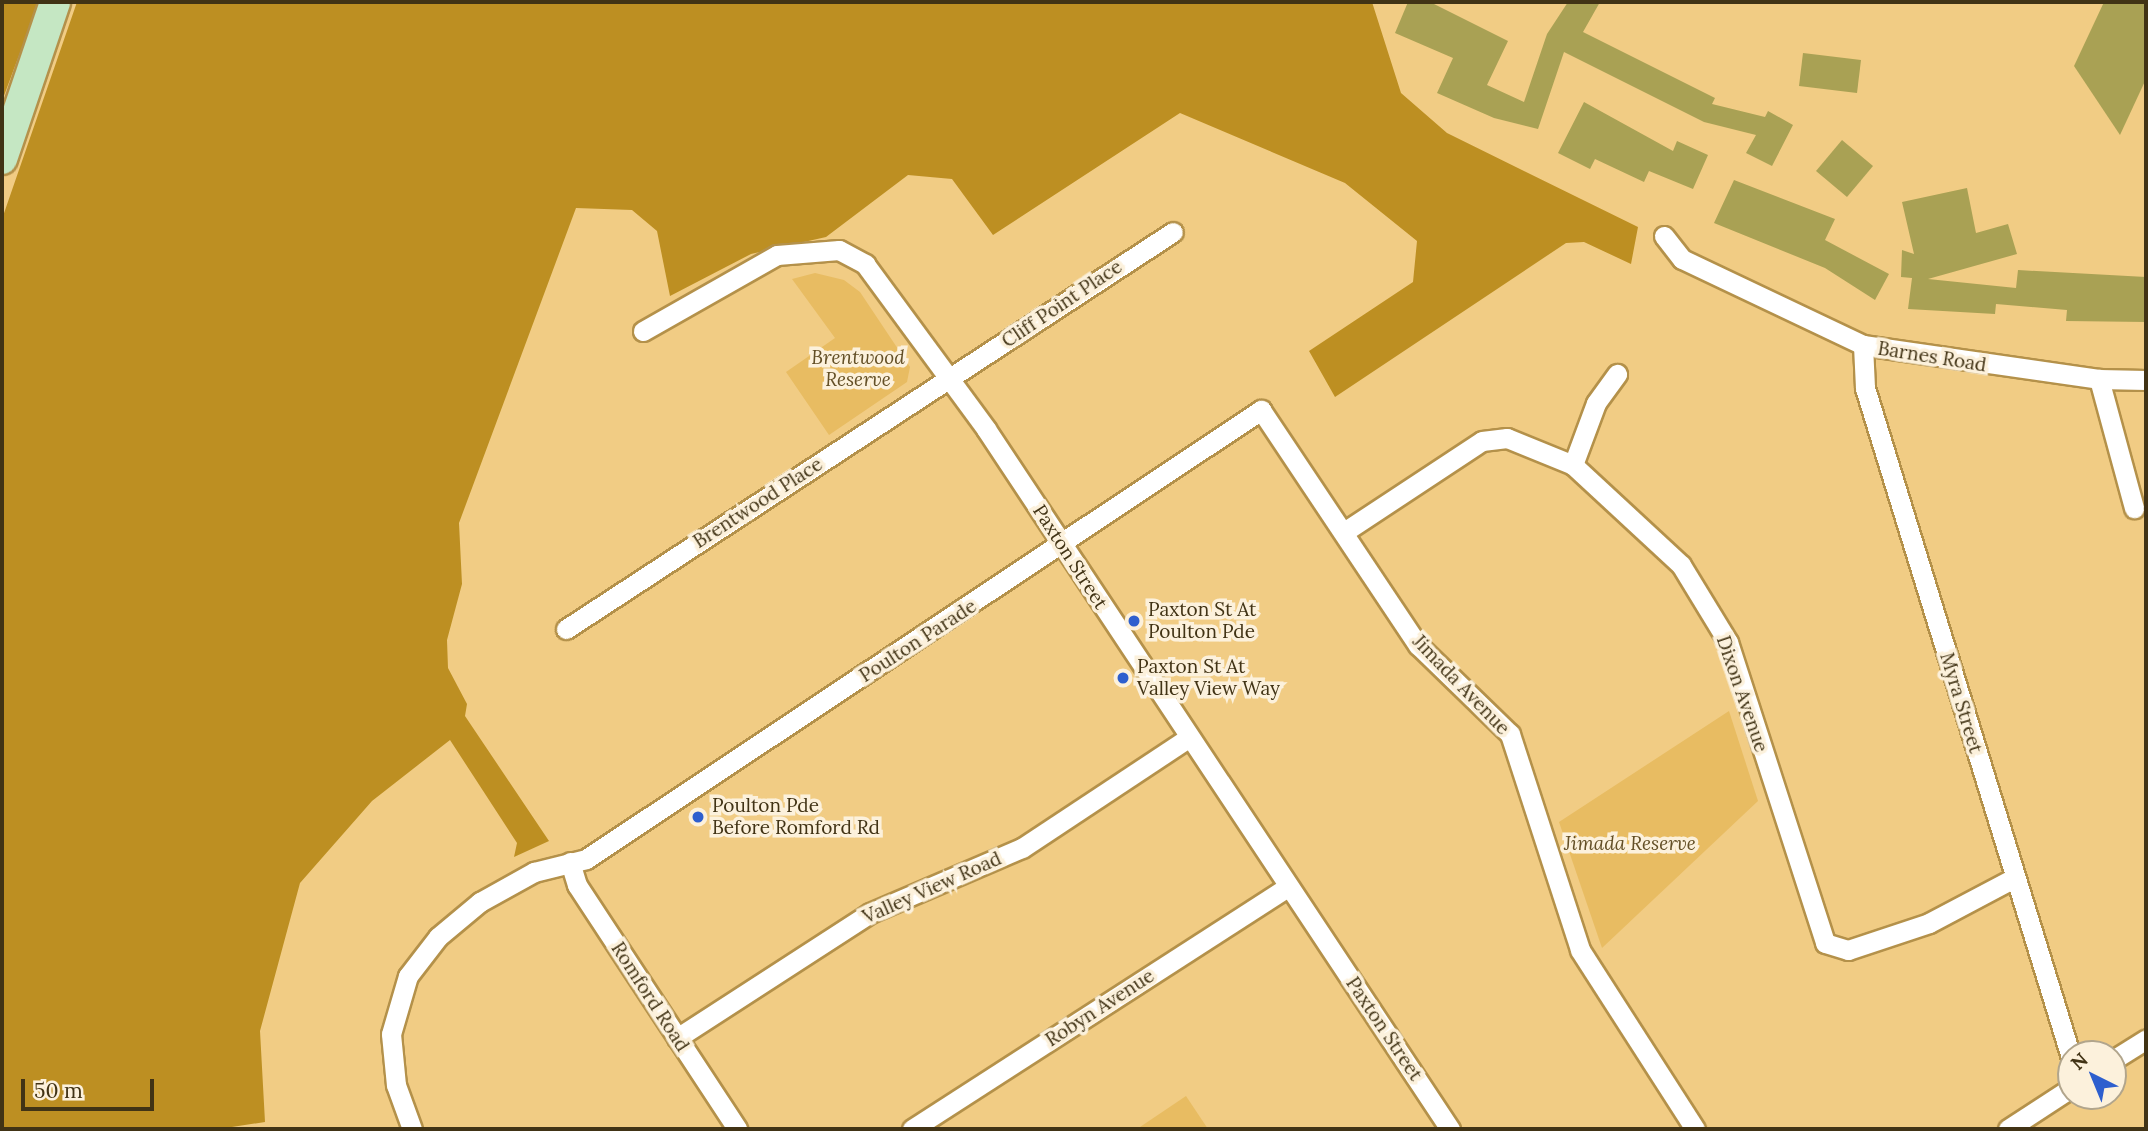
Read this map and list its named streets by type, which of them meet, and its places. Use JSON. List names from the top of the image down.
{
  "streets": {
    "street": [
      "Cliff Point Place",
      "Barnes Road",
      "Brentwood Place",
      "Paxton Street",
      "Poulton Parade",
      "Jimada Avenue",
      "Dixon Avenue",
      "Myra Street",
      "Valley View Road",
      "Romford Road",
      "Robyn Avenue"
    ]
  },
  "crossings": [
    ["Cliff Point Place", "Brentwood Place"],
    ["Cliff Point Place", "Paxton Street"],
    ["Barnes Road", "Myra Street"],
    ["Brentwood Place", "Paxton Street"],
    ["Paxton Street", "Poulton Parade"],
    ["Paxton Street", "Valley View Road"],
    ["Paxton Street", "Robyn Avenue"],
    ["Poulton Parade", "Jimada Avenue"],
    ["Poulton Parade", "Romford Road"],
    ["Jimada Avenue", "Dixon Avenue"],
    ["Dixon Avenue", "Myra Street"],
    ["Valley View Road", "Romford Road"]
  ],
  "parks": ["Brentwood Reserve", "Jimada Reserve"],
  "places": ["Paxton St At Poulton Pde", "Paxton St At Valley View Way", "Poulton Pde Before Romford Rd"],
  "scale_bar": "50 m",
  "north": "top left"
}
